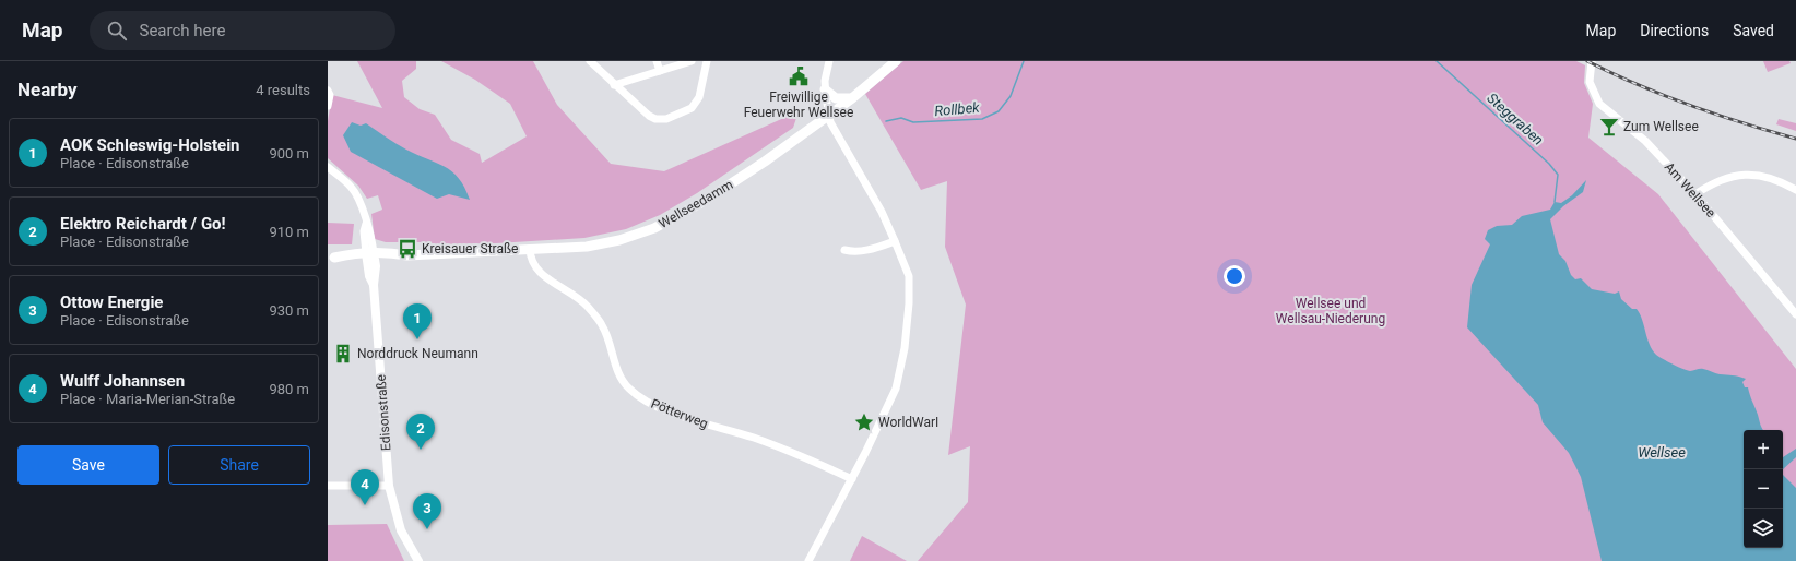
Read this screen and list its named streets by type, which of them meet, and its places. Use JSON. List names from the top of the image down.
{
  "streets": {
    "main road": ["Wellseedamm"],
    "street": ["Am Wellsee", "Edisonstraße", "Pötterweg"]
  },
  "crossings": [
    ["Wellseedamm", "Edisonstraße"],
    ["Wellseedamm", "Pötterweg"]
  ],
  "water": ["Rollbek", "Steggraben", "Wellsee"],
  "parks": ["Wellsee und Wellsau-Niederung"],
  "places": {
    "public building": ["Freiwillige Feuerwehr Wellsee"],
    "bar": ["Zum Wellsee"],
    "bus stop": ["Kreisauer Straße"],
    "building": ["Norddruck Neumann"],
    "place": ["WorldWarI"]
  },
  "page": {
    "header": "Map",
    "search": "Search here",
    "nav": ["Map", "Directions", "Saved"],
    "heading": ["Nearby", "4 results"],
    "list": [
      {
        "mark": "1",
        "name": "AOK Schleswig-Holstein",
        "note": "Place · Edisonstraße",
        "value": "900 m"
      },
      {
        "mark": "2",
        "name": "Elektro Reichardt / Go!",
        "note": "Place · Edisonstraße",
        "value": "910 m"
      },
      {
        "mark": "3",
        "name": "Ottow Energie",
        "note": "Place · Edisonstraße",
        "value": "930 m"
      },
      {
        "mark": "4",
        "name": "Wulff Johannsen",
        "note": "Place · Maria-Merian-Straße",
        "value": "980 m"
      }
    ],
    "pins": [
      "1",
      "2",
      "4",
      "3"
    ],
    "map_buttons": ["+", "−"],
    "buttons": ["Save", "Share"]
  }
}
